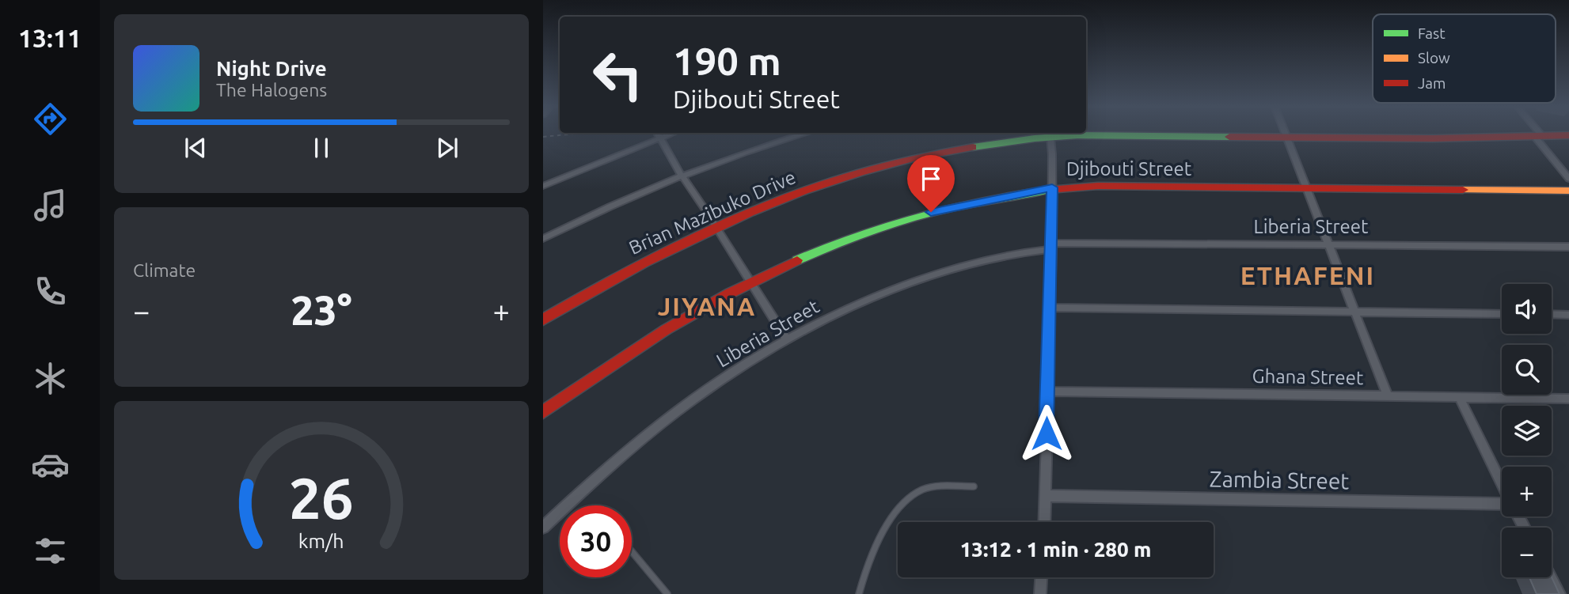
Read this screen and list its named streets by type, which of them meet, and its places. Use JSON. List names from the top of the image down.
{
  "streets": {
    "street": [
      "Djibouti Street",
      "Brian Mazibuko Drive",
      "Liberia Street",
      "Ghana Street",
      "Zambia Street"
    ]
  },
  "districts": ["ETHAFENI", "JIYANA"],
  "legend": ["Fast", "Slow", "Jam"],
  "page": {
    "tabs": "13:11",
    "turn": ["190 m", "Djibouti Street"],
    "song": ["Night Drive", "The Halogens"],
    "tile": "Climate",
    "map_buttons": ["+", "−"],
    "heat": ["−", "23°", "+"],
    "limit": "30",
    "trip": "13:12 · 1 min · 280 m",
    "gauge": ["26", "km/h"]
  }
}
